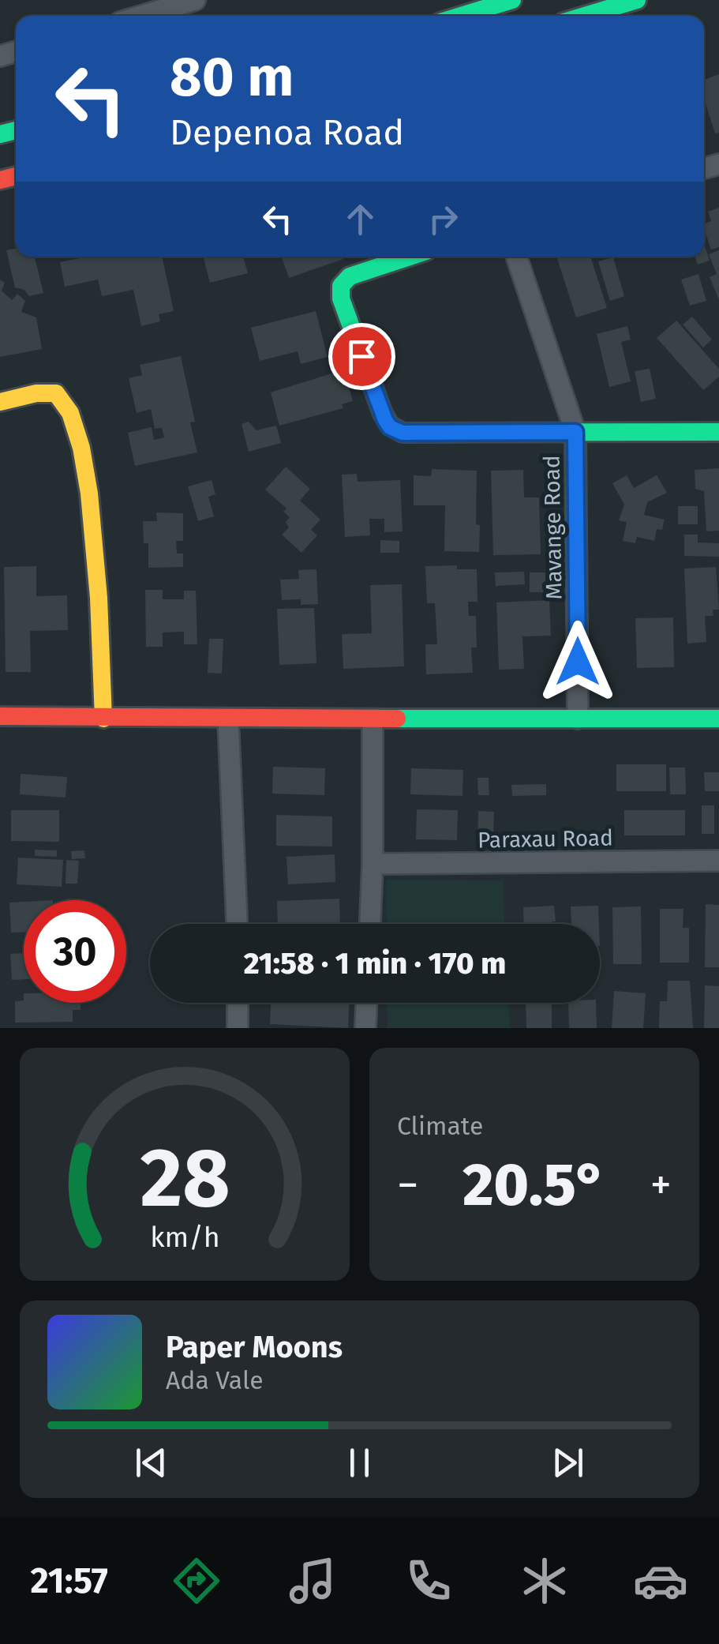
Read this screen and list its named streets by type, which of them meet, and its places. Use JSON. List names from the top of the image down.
{
  "streets": {
    "street": ["Mavange Road", "Paraxau Road"]
  },
  "page": {
    "turn": ["80 m", "Depenoa Road"],
    "limit": "30",
    "trip": "21:58 · 1 min · 170 m",
    "tile": "Climate",
    "heat": ["−", "20.5°", "+"],
    "song": ["Paper Moons", "Ada Vale"],
    "tabs": "21:57",
    "gauge": ["28", "km/h"]
  }
}
